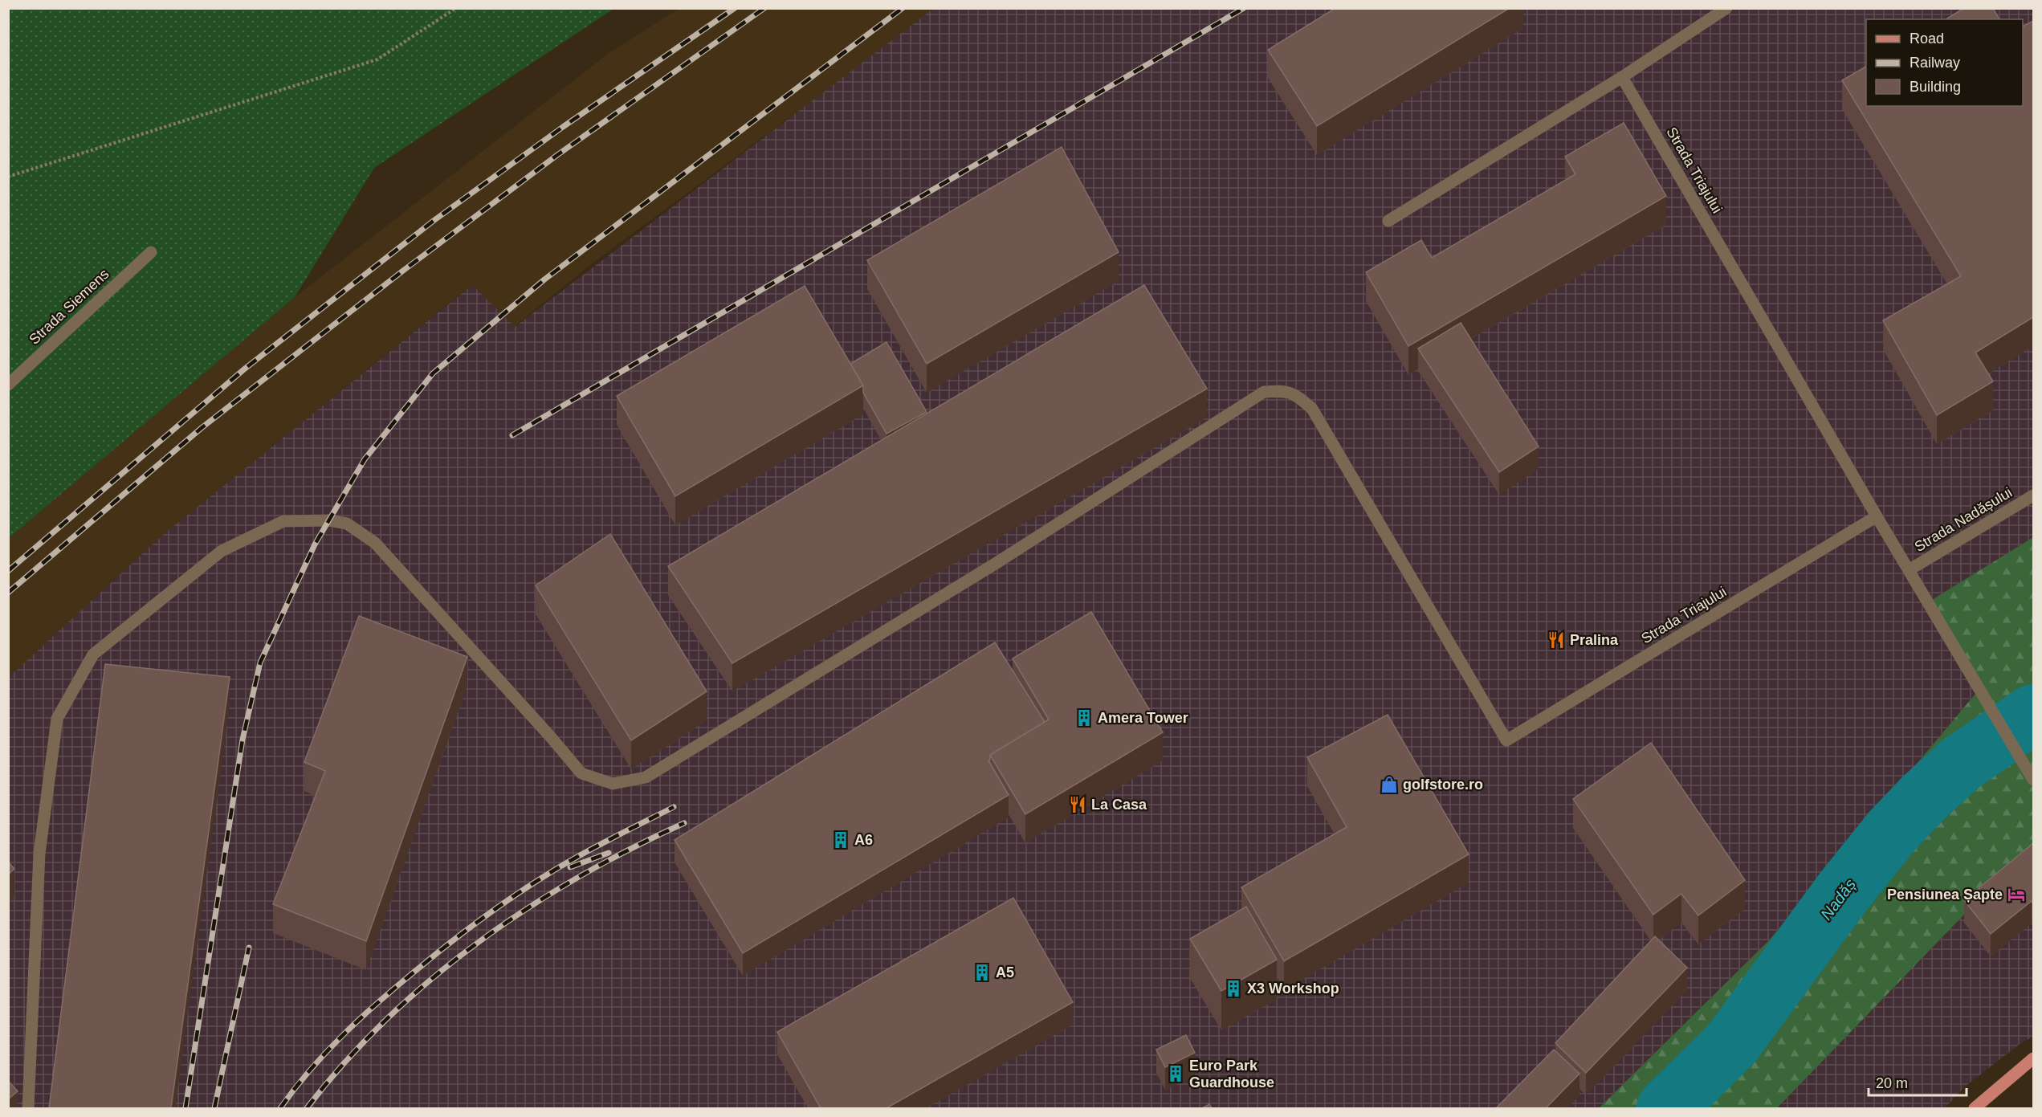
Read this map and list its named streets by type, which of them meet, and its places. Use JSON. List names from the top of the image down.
{
  "streets": {
    "street": ["Strada Triajului", "Strada Siemens", "Strada Nadășului"]
  },
  "crossings": [
    ["Strada Triajului", "Strada Nadășului"]
  ],
  "water": ["Nadăș"],
  "places": {
    "restaurant": ["Pralina", "La Casa"],
    "building": [
      "Amera Tower",
      "A6",
      "A5",
      "X3 Workshop",
      "Euro Park Guardhouse"
    ],
    "shop": ["golfstore.ro"],
    "hotel": ["Pensiunea Șapte"]
  },
  "legend": ["Road", "Railway", "Building"],
  "scale_bar": "20 m"
}
